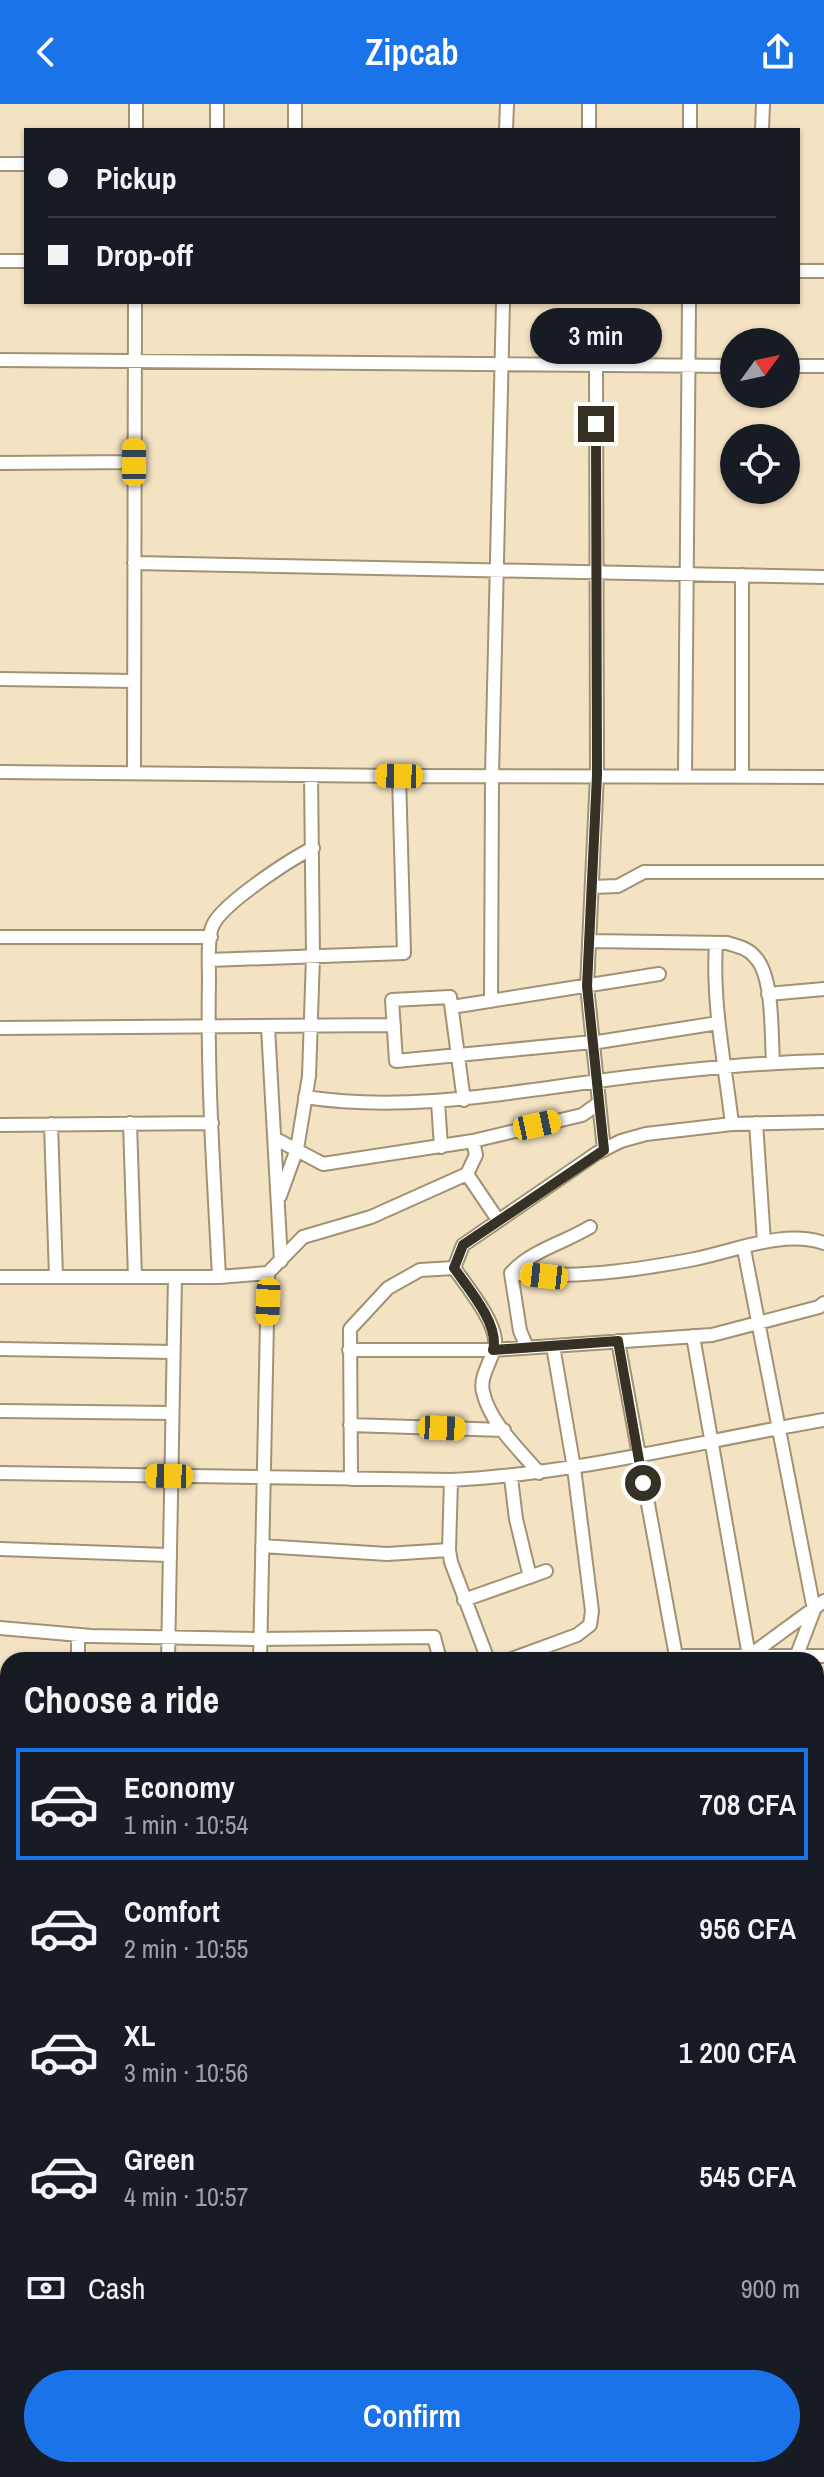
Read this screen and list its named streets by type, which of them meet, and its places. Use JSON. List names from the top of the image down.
{
  "north": "top right",
  "page": {
    "header": "Zipcab",
    "banner": ["Pickup", "Drop-off"],
    "bubble": "3 min",
    "heading": "Choose a ride",
    "list": [
      {
        "name": "Economy",
        "note": "1 min · 10:54",
        "value": "708 CFA"
      },
      {
        "name": "Comfort",
        "note": "2 min · 10:55",
        "value": "956 CFA"
      },
      {
        "name": "XL",
        "note": "3 min · 10:56",
        "value": "1 200 CFA"
      },
      {
        "name": "Green",
        "note": "4 min · 10:57",
        "value": "545 CFA"
      }
    ],
    "pay": ["Cash", "900 m"],
    "buttons": "Confirm"
  }
}
